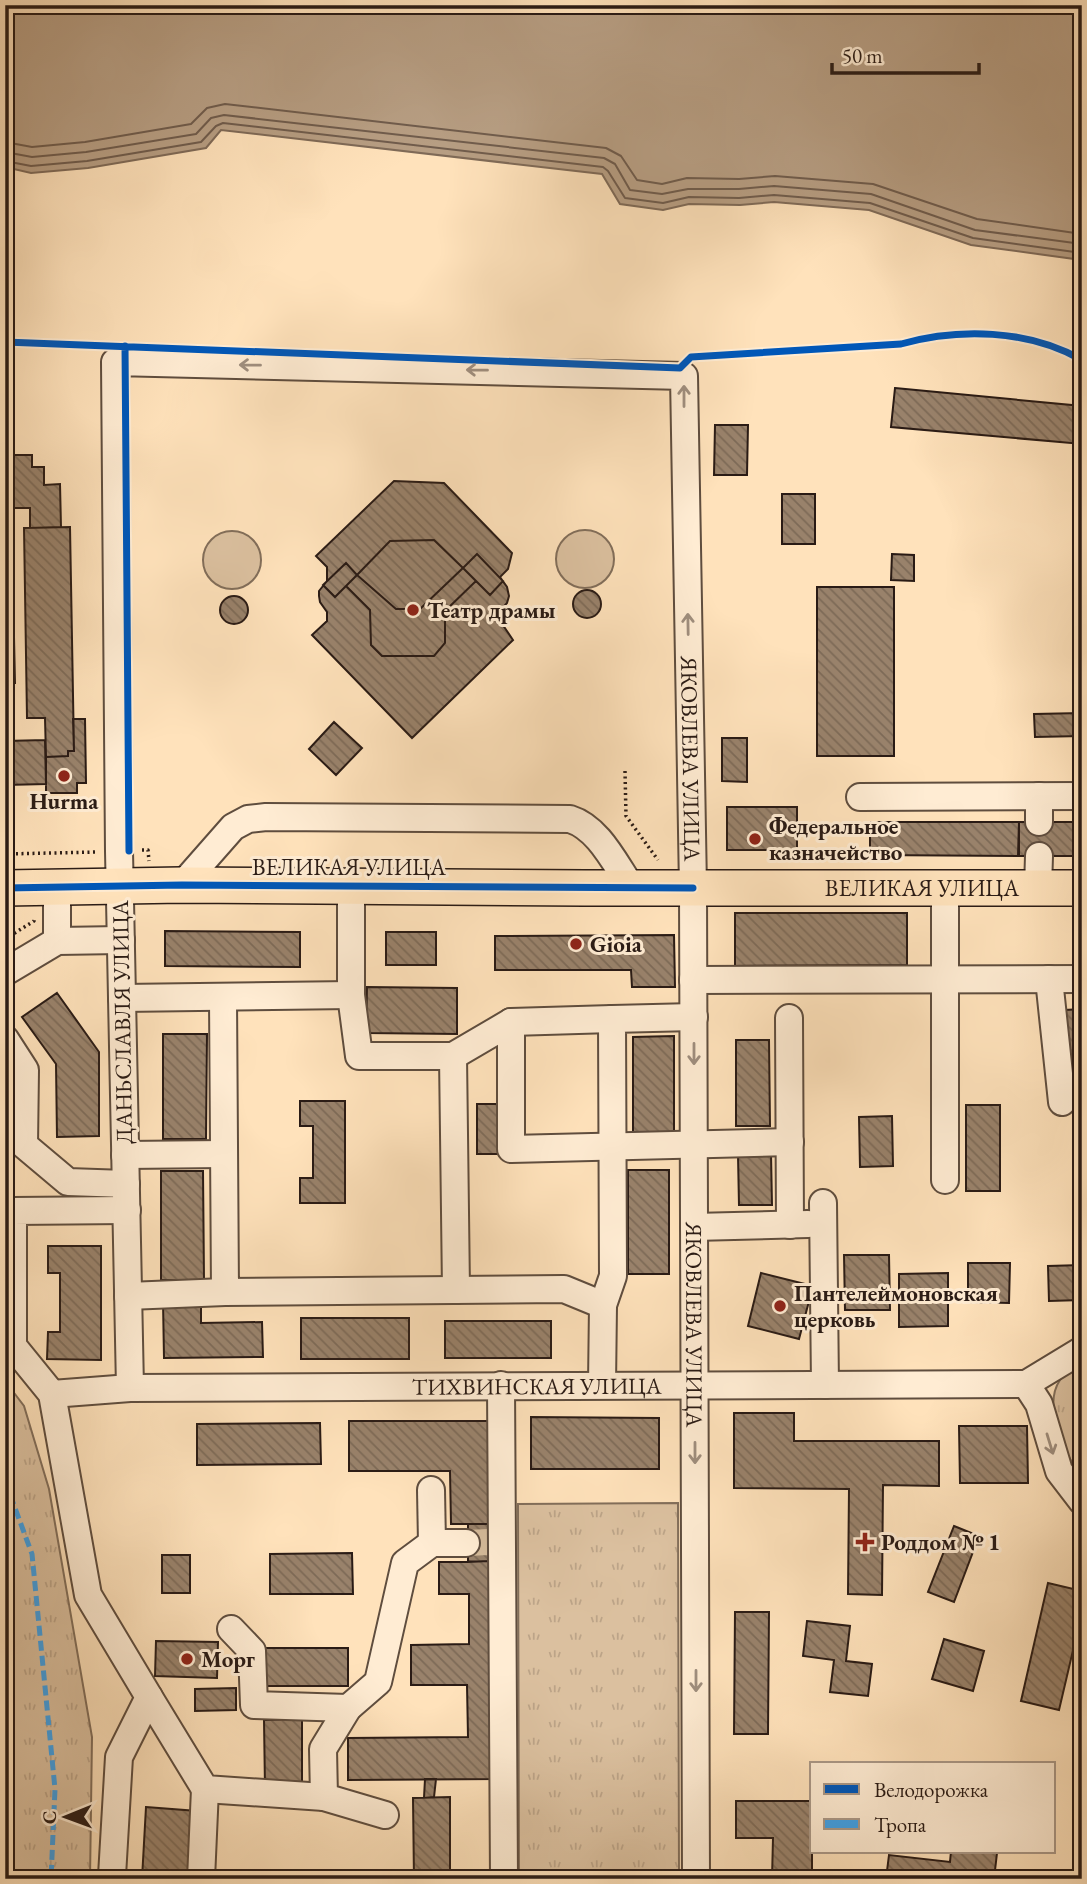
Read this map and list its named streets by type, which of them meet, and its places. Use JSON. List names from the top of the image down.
{
  "streets": {
    "main road": ["ВЕЛИКАЯ УЛИЦА"],
    "street": ["ЯКОВЛЕВА УЛИЦА", "ДАНЬСЛАВЛЯ УЛИЦА", "ТИХВИНСКАЯ УЛИЦА"]
  },
  "crossings": [
    ["ЯКОВЛЕВА УЛИЦА", "ВЕЛИКАЯ УЛИЦА"],
    ["ЯКОВЛЕВА УЛИЦА", "ДАНЬСЛАВЛЯ УЛИЦА"],
    ["ЯКОВЛЕВА УЛИЦА", "ТИХВИНСКАЯ УЛИЦА"],
    ["ВЕЛИКАЯ УЛИЦА", "ДАНЬСЛАВЛЯ УЛИЦА"],
    ["ДАНЬСЛАВЛЯ УЛИЦА", "ТИХВИНСКАЯ УЛИЦА"]
  ],
  "places": {
    "other": [
      "Театр драмы",
      "Hurma",
      "Федеральное казначейство",
      "Gioia",
      "Пантелеймоновская церковь",
      "Морг"
    ],
    "health": ["Роддом № 1"]
  },
  "legend": ["Велодорожка", "Тропа"],
  "scale_bar": "50 m",
  "north": "left"
}
